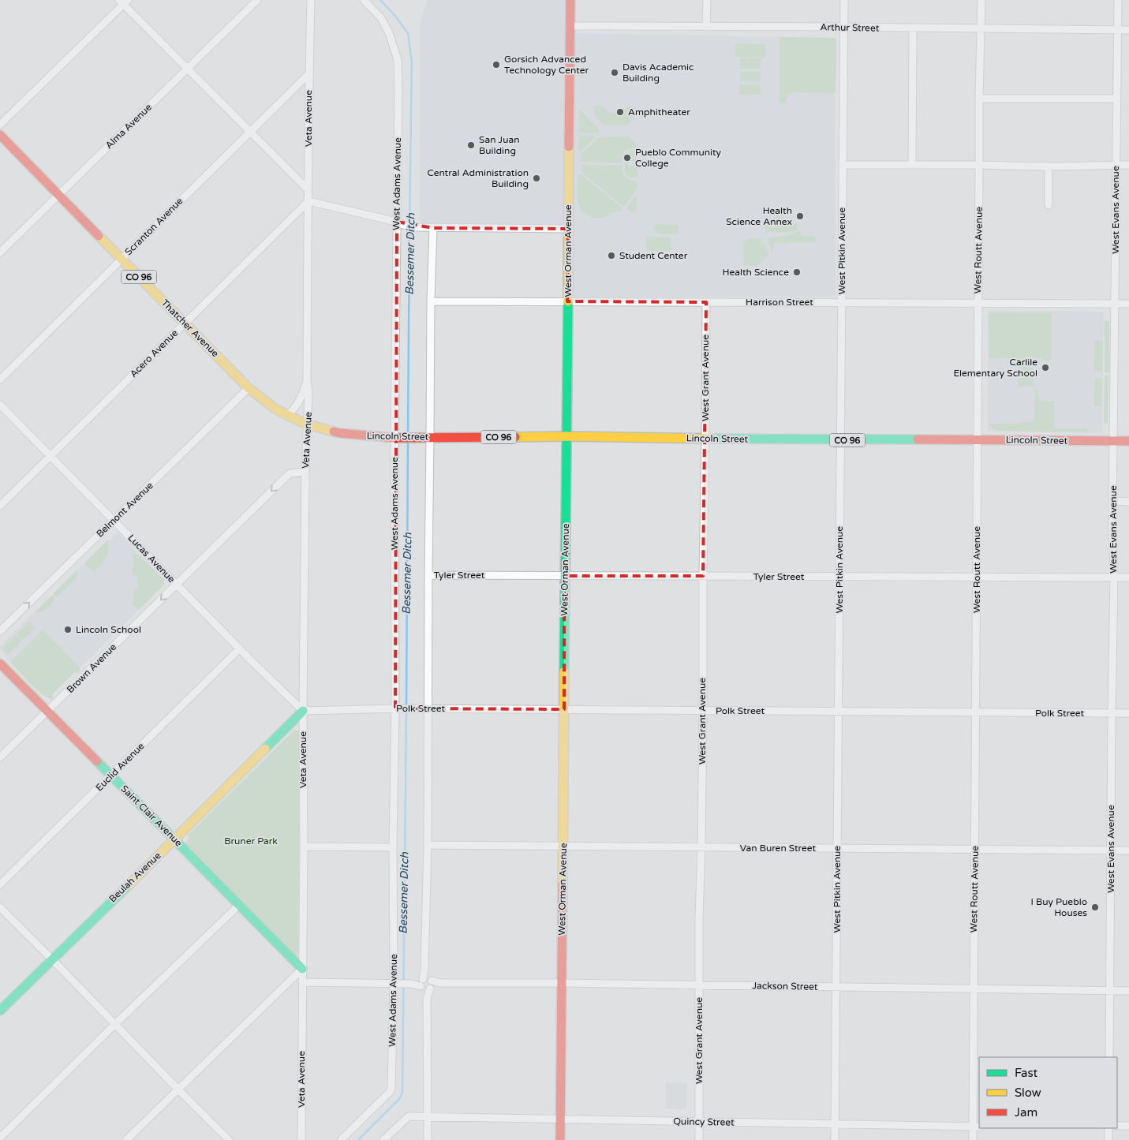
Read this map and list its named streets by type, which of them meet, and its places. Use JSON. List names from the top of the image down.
{
  "streets": {
    "street": [
      "Arthur Street",
      "Veta Avenue",
      "Alma Avenue",
      "West Adams Avenue",
      "West Evans Avenue",
      "Scranton Avenue",
      "West Routt Avenue",
      "West Orman Avenue",
      "West Pitkin Avenue",
      "CO 96",
      "Harrison Street",
      "Thatcher Avenue",
      "Acero Avenue",
      "West Grant Avenue",
      "Lincoln Street",
      "Belmont Avenue",
      "Lucas Avenue",
      "Tyler Street",
      "Brown Avenue",
      "Polk Street",
      "Euclid Avenue",
      "Saint Clair Avenue",
      "Van Buren Street",
      "Beulah Avenue",
      "Jackson Street",
      "Quincy Street"
    ]
  },
  "crossings": [
    ["Arthur Street", "West Evans Avenue"],
    ["Arthur Street", "West Routt Avenue"],
    ["Arthur Street", "West Orman Avenue"],
    ["Arthur Street", "West Pitkin Avenue"],
    ["Veta Avenue", "Scranton Avenue"],
    ["Veta Avenue", "Thatcher Avenue"],
    ["Veta Avenue", "Acero Avenue"],
    ["Veta Avenue", "Lincoln Street"],
    ["Veta Avenue", "Lucas Avenue"],
    ["Veta Avenue", "Brown Avenue"],
    ["Veta Avenue", "Polk Street"],
    ["Veta Avenue", "Saint Clair Avenue"],
    ["Veta Avenue", "Beulah Avenue"],
    ["Veta Avenue", "Jackson Street"],
    ["Alma Avenue", "Thatcher Avenue"],
    ["West Adams Avenue", "Lincoln Street"],
    ["West Adams Avenue", "Polk Street"],
    ["West Adams Avenue", "Jackson Street"],
    ["West Evans Avenue", "Harrison Street"],
    ["West Evans Avenue", "Lincoln Street"],
    ["West Evans Avenue", "Tyler Street"],
    ["West Evans Avenue", "Polk Street"],
    ["West Evans Avenue", "Van Buren Street"],
    ["West Evans Avenue", "Jackson Street"],
    ["Scranton Avenue", "Thatcher Avenue"],
    ["West Routt Avenue", "Harrison Street"],
    ["West Routt Avenue", "Lincoln Street"],
    ["West Routt Avenue", "Tyler Street"],
    ["West Routt Avenue", "Polk Street"],
    ["West Routt Avenue", "Van Buren Street"],
    ["West Routt Avenue", "Jackson Street"],
    ["West Routt Avenue", "Quincy Street"],
    ["West Orman Avenue", "Harrison Street"],
    ["West Orman Avenue", "Lincoln Street"],
    ["West Orman Avenue", "Tyler Street"],
    ["West Orman Avenue", "Polk Street"],
    ["West Orman Avenue", "Van Buren Street"],
    ["West Orman Avenue", "Jackson Street"],
    ["West Orman Avenue", "Quincy Street"],
    ["West Pitkin Avenue", "Harrison Street"],
    ["West Pitkin Avenue", "Lincoln Street"],
    ["West Pitkin Avenue", "Tyler Street"],
    ["West Pitkin Avenue", "Polk Street"],
    ["West Pitkin Avenue", "Van Buren Street"],
    ["West Pitkin Avenue", "Jackson Street"],
    ["West Pitkin Avenue", "Quincy Street"],
    ["Harrison Street", "West Grant Avenue"],
    ["Thatcher Avenue", "Acero Avenue"],
    ["Thatcher Avenue", "Lincoln Street"],
    ["Thatcher Avenue", "Belmont Avenue"],
    ["Acero Avenue", "Lucas Avenue"],
    ["West Grant Avenue", "Lincoln Street"],
    ["West Grant Avenue", "Tyler Street"],
    ["West Grant Avenue", "Polk Street"],
    ["West Grant Avenue", "Van Buren Street"],
    ["West Grant Avenue", "Jackson Street"],
    ["West Grant Avenue", "Quincy Street"],
    ["Belmont Avenue", "Lucas Avenue"],
    ["Lucas Avenue", "Brown Avenue"],
    ["Lucas Avenue", "Polk Street"],
    ["Lucas Avenue", "Euclid Avenue"],
    ["Lucas Avenue", "Beulah Avenue"],
    ["Brown Avenue", "Saint Clair Avenue"],
    ["Polk Street", "Beulah Avenue"],
    ["Euclid Avenue", "Saint Clair Avenue"],
    ["Saint Clair Avenue", "Beulah Avenue"]
  ],
  "one_way": ["Belmont Avenue", "Brown Avenue"],
  "water": ["Bessemer Ditch"],
  "parks": ["Bruner Park"],
  "places": [
    "Gorsich Advanced Technology Center",
    "Davis Academic Building",
    "Amphitheater",
    "San Juan Building",
    "Pueblo Community College",
    "Central Administration Building",
    "Health Science Annex",
    "Student Center",
    "Health Science",
    "Carlile Elementary School",
    "Lincoln School",
    "I Buy Pueblo Houses"
  ],
  "legend": ["Fast", "Slow", "Jam"]
}
